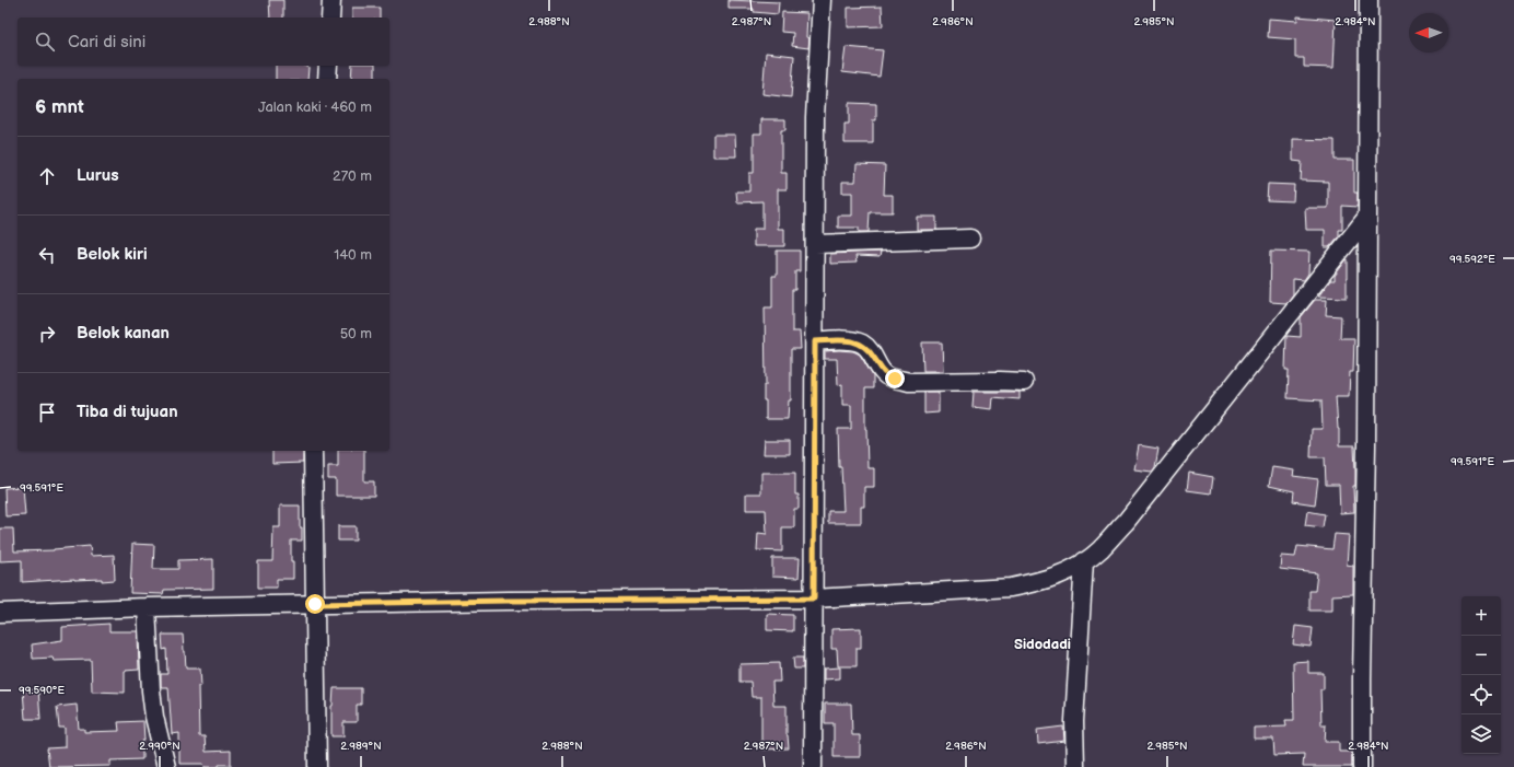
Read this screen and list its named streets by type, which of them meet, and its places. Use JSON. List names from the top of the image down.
{
  "districts": ["Sidodadi"],
  "north": "left",
  "page": {
    "search": "Cari di sini",
    "heading": ["6 mnt", "Jalan kaki · 460 m"],
    "list": [
      ["Lurus", "270 m"],
      ["Belok kiri", "140 m"],
      ["Belok kanan", "50 m"],
      "Tiba di tujuan"
    ],
    "map_buttons": ["+", "−"]
  },
  "coordinates": [
    "2.988°N",
    "2.987°N",
    "2.986°N",
    "2.985°N",
    "2.984°N",
    "99.592°E",
    "99.591°E",
    "99.590°E",
    "2.990°N",
    "2.989°N"
  ]
}
